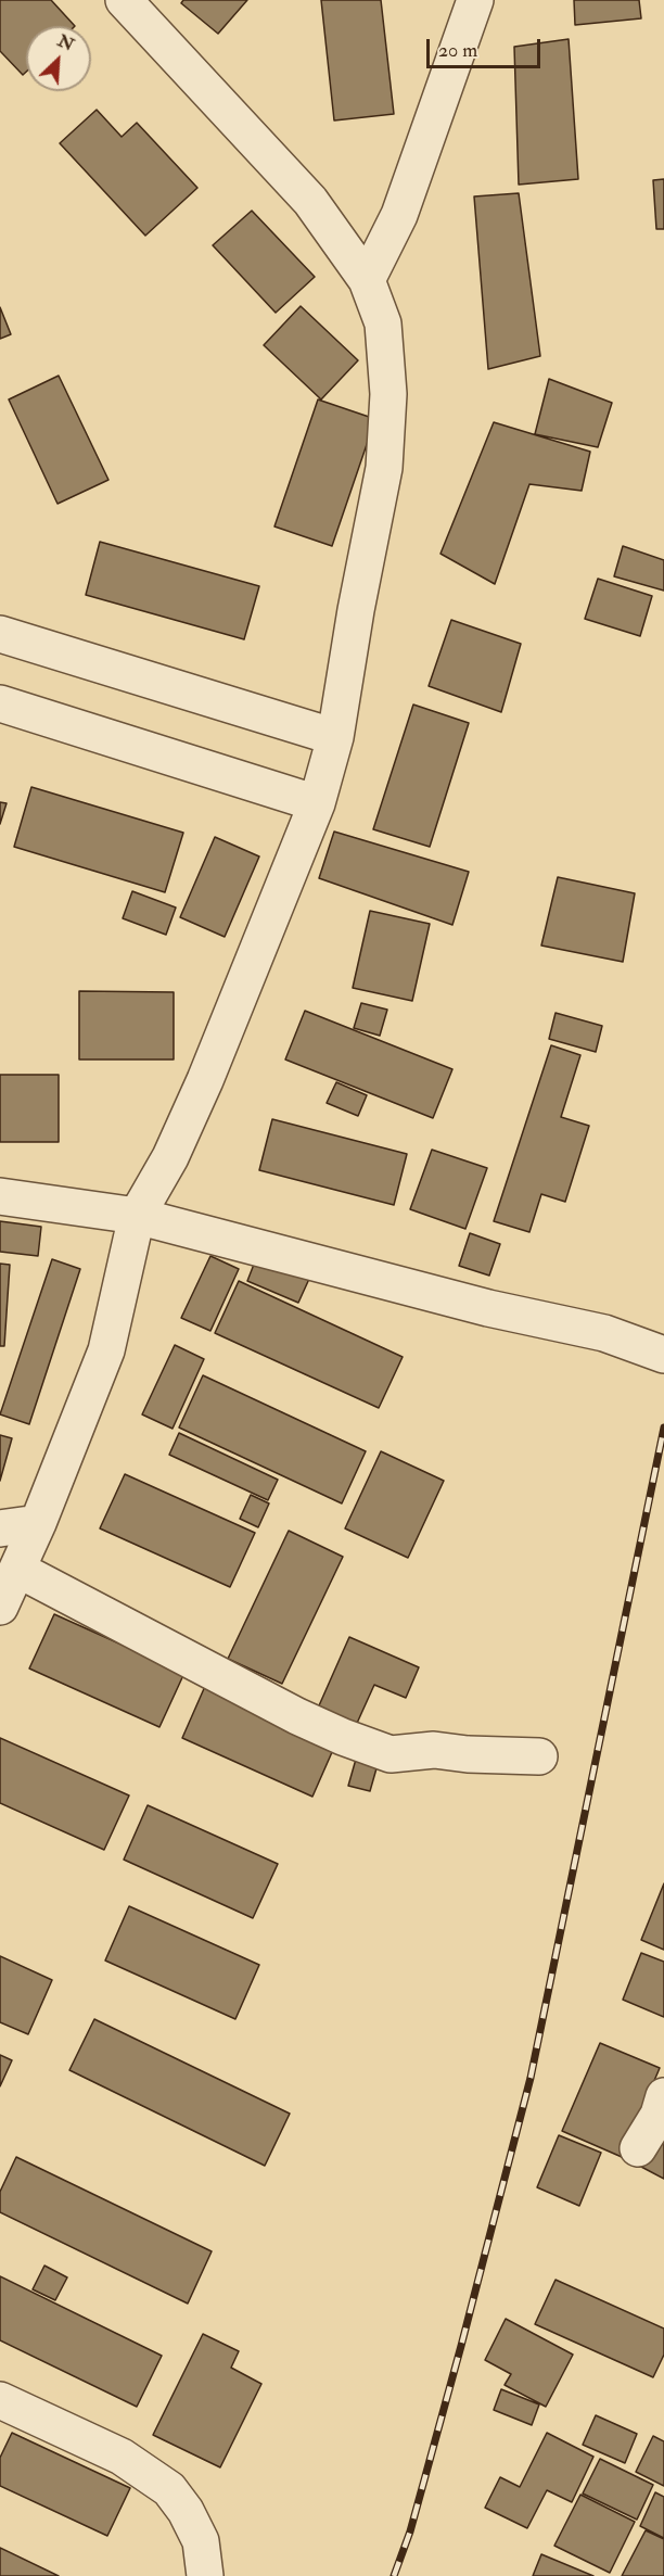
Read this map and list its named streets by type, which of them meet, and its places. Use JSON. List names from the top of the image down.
{
  "scale_bar": "20 m",
  "north": "top right"
}
